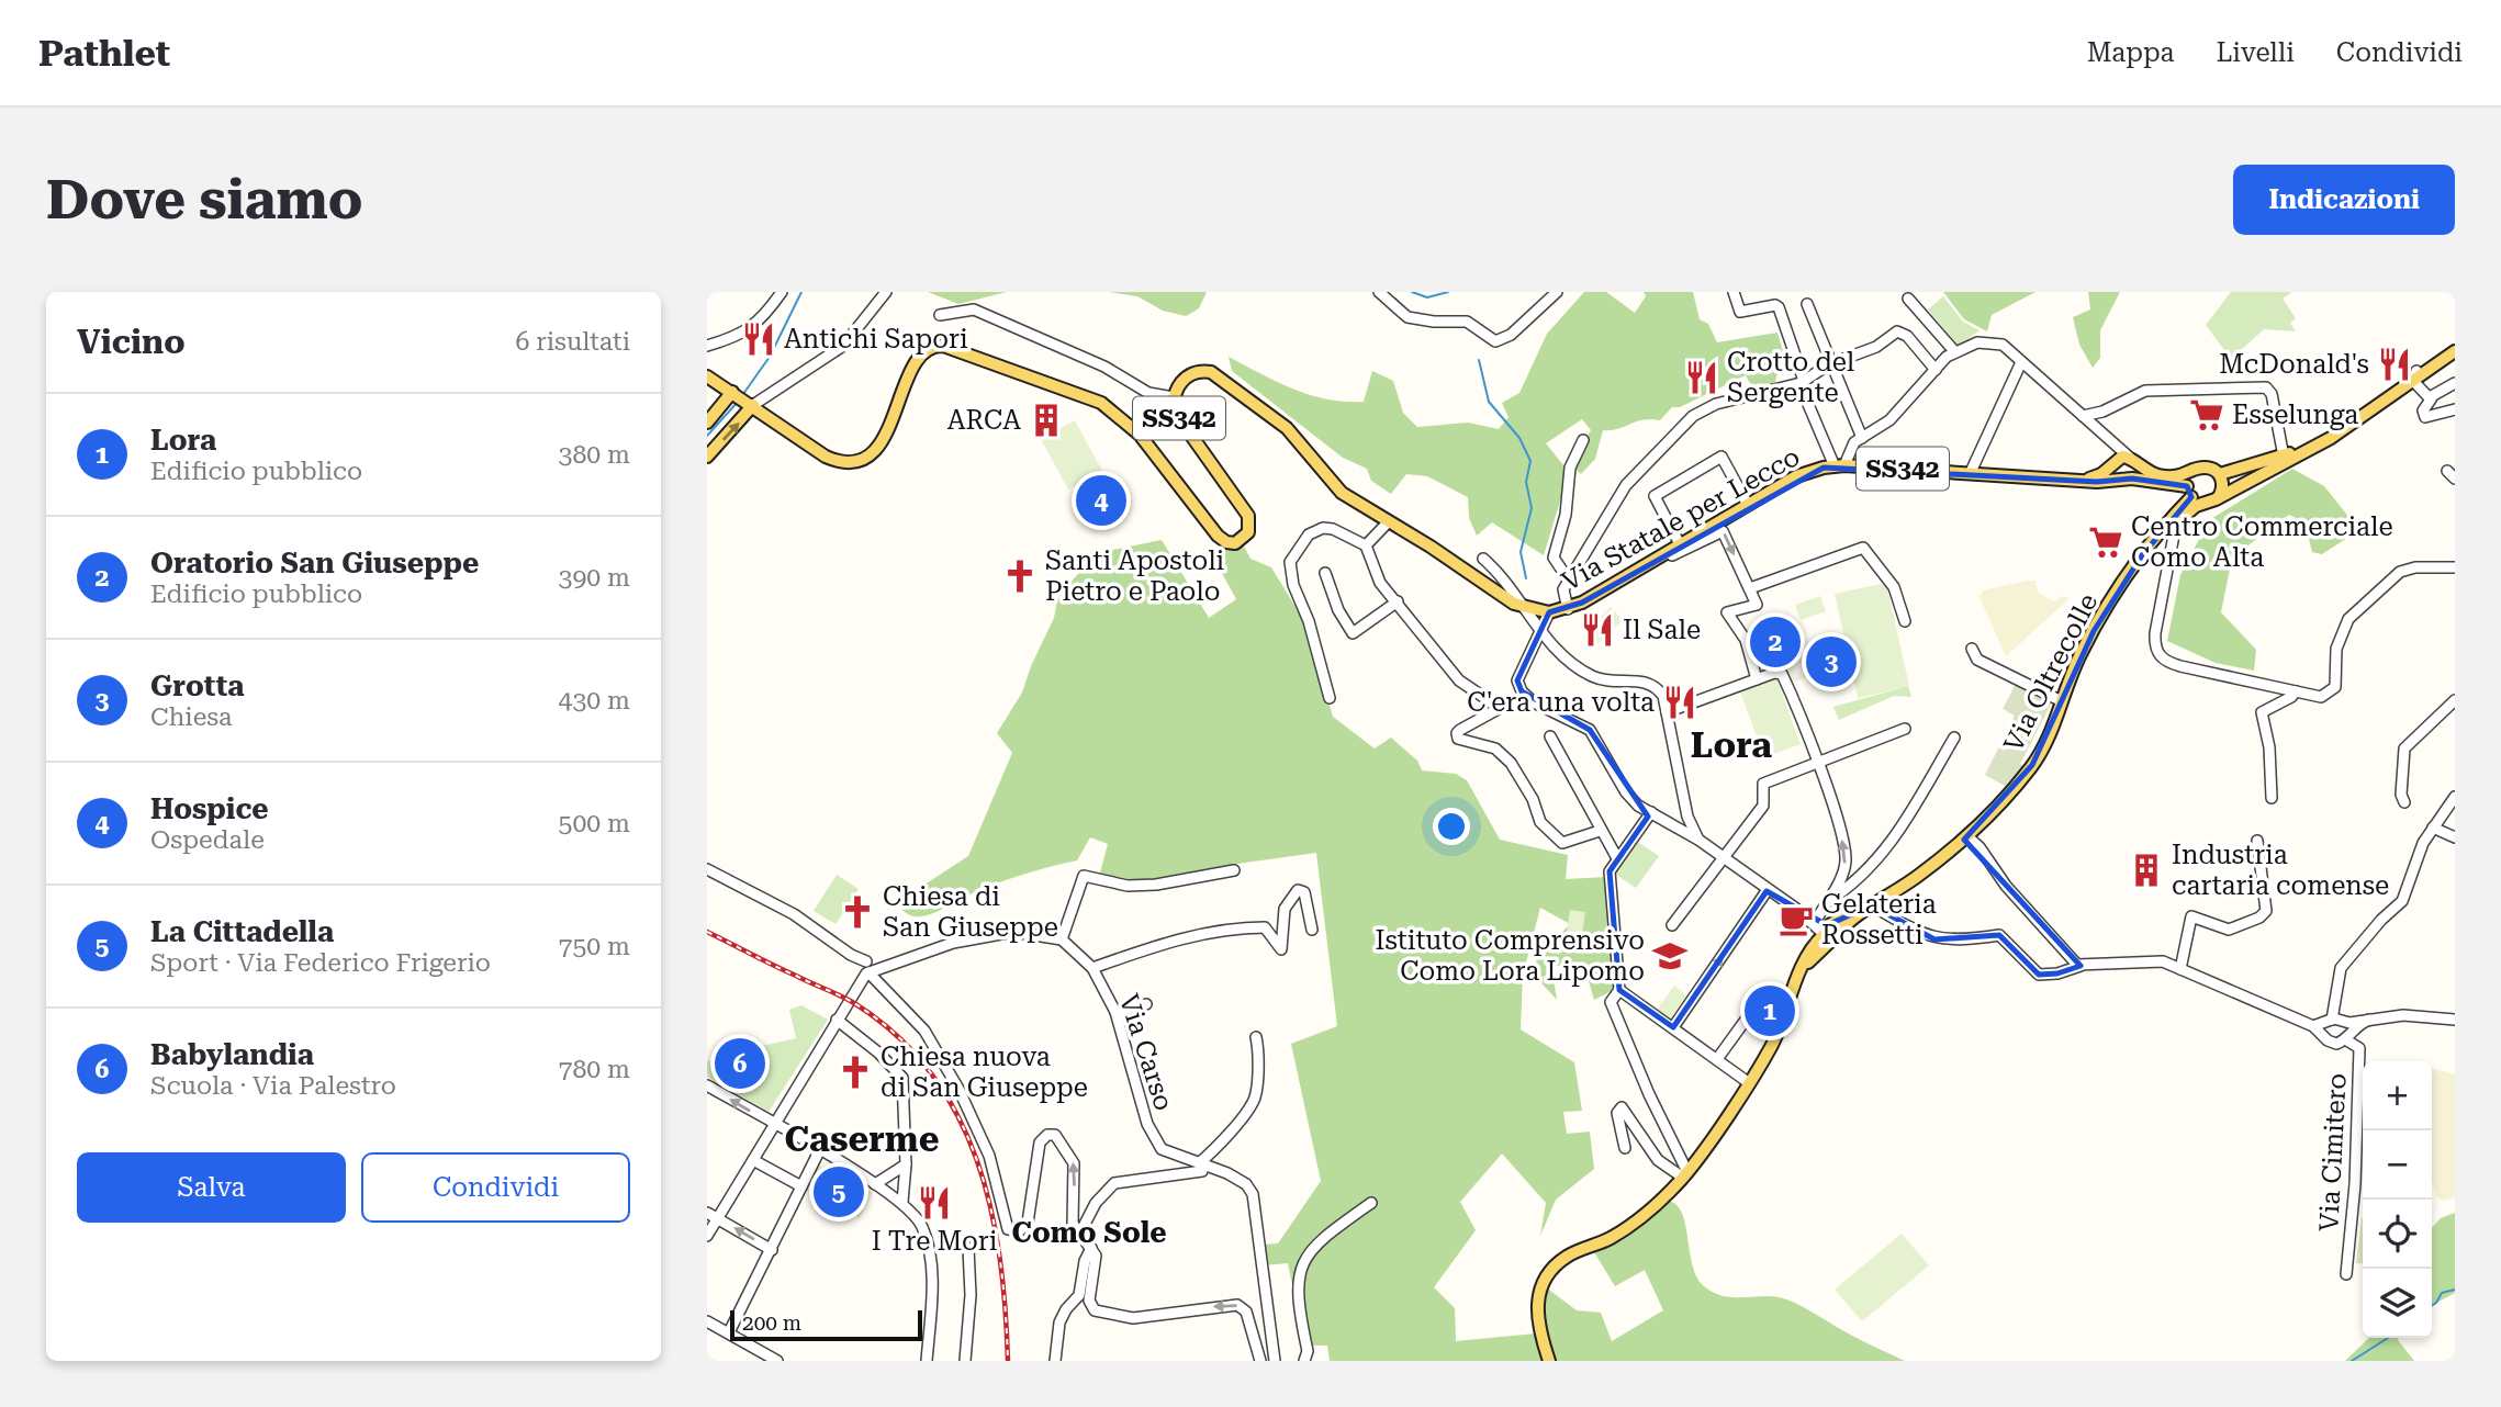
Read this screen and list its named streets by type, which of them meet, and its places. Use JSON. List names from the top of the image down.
{
  "streets": {
    "main road": ["SS342", "Via Statale per Lecco", "Via Oltrecolle"],
    "street": ["Via Carso", "Via Cimitero"]
  },
  "crossings": [
    ["SS342", "Via Statale per Lecco"]
  ],
  "districts": ["Lora", "Caserme", "Como Sole"],
  "places": {
    "restaurant": [
      "Antichi Sapori",
      "McDonald's",
      "Crotto del Sergente",
      "Il Sale",
      "C'era una volta",
      "I Tre Mori"
    ],
    "supermarket": ["Esselunga", "Centro Commerciale Como Alta"],
    "building": ["ARCA", "Industria cartaria comense"],
    "church": ["Santi Apostoli Pietro e Paolo", "Chiesa di San Giuseppe", "Chiesa nuova di San Giuseppe"],
    "cafe": ["Gelateria Rossetti"],
    "school or university": ["Istituto Comprensivo Como Lora Lipomo"]
  },
  "scale_bar": "200 m",
  "page": {
    "header": "Pathlet",
    "nav": ["Mappa", "Livelli", "Condividi"],
    "buttons": [
      "Indicazioni",
      ["Salva", "Condividi"]
    ],
    "title": "Dove siamo",
    "heading": ["Vicino", "6 risultati"],
    "list": [
      {
        "mark": "1",
        "name": "Lora",
        "note": "Edificio pubblico",
        "value": "380 m"
      },
      {
        "mark": "2",
        "name": "Oratorio San Giuseppe",
        "note": "Edificio pubblico",
        "value": "390 m"
      },
      {
        "mark": "3",
        "name": "Grotta",
        "note": "Chiesa",
        "value": "430 m"
      },
      {
        "mark": "4",
        "name": "Hospice",
        "note": "Ospedale",
        "value": "500 m"
      },
      {
        "mark": "5",
        "name": "La Cittadella",
        "note": "Sport · Via Federico Frigerio",
        "value": "750 m"
      },
      {
        "mark": "6",
        "name": "Babylandia",
        "note": "Scuola · Via Palestro",
        "value": "780 m"
      }
    ],
    "pins": [
      "4",
      "2",
      "3",
      "1",
      "6",
      "5"
    ],
    "map_buttons": ["+", "−"],
    "scale": "200 m"
  }
}
